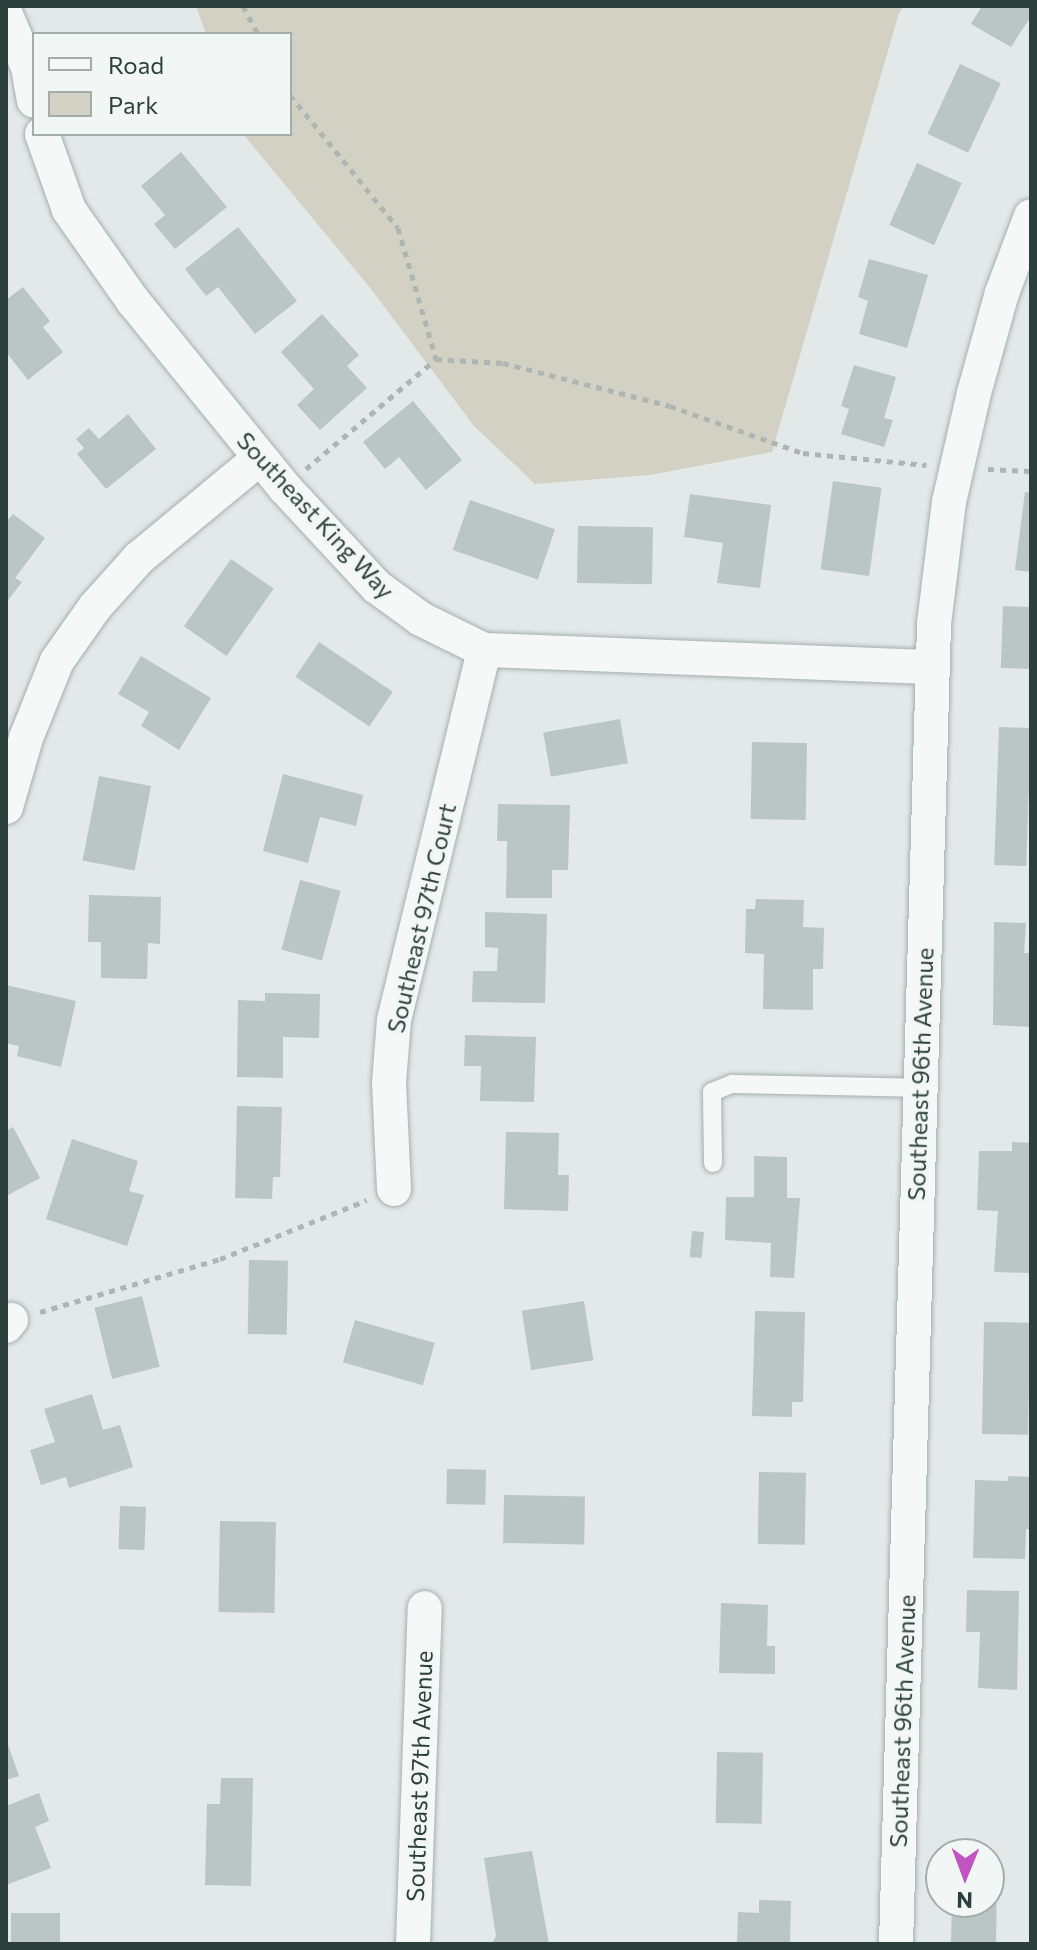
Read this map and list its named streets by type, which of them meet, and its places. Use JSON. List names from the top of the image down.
{
  "streets": {
    "street": [
      "Southeast King Way",
      "Southeast 97th Court",
      "Southeast 96th Avenue",
      "Southeast 97th Avenue"
    ]
  },
  "crossings": [
    ["Southeast King Way", "Southeast 97th Court"],
    ["Southeast King Way", "Southeast 96th Avenue"]
  ],
  "legend": ["Road", "Park"],
  "north": "bottom"
}
